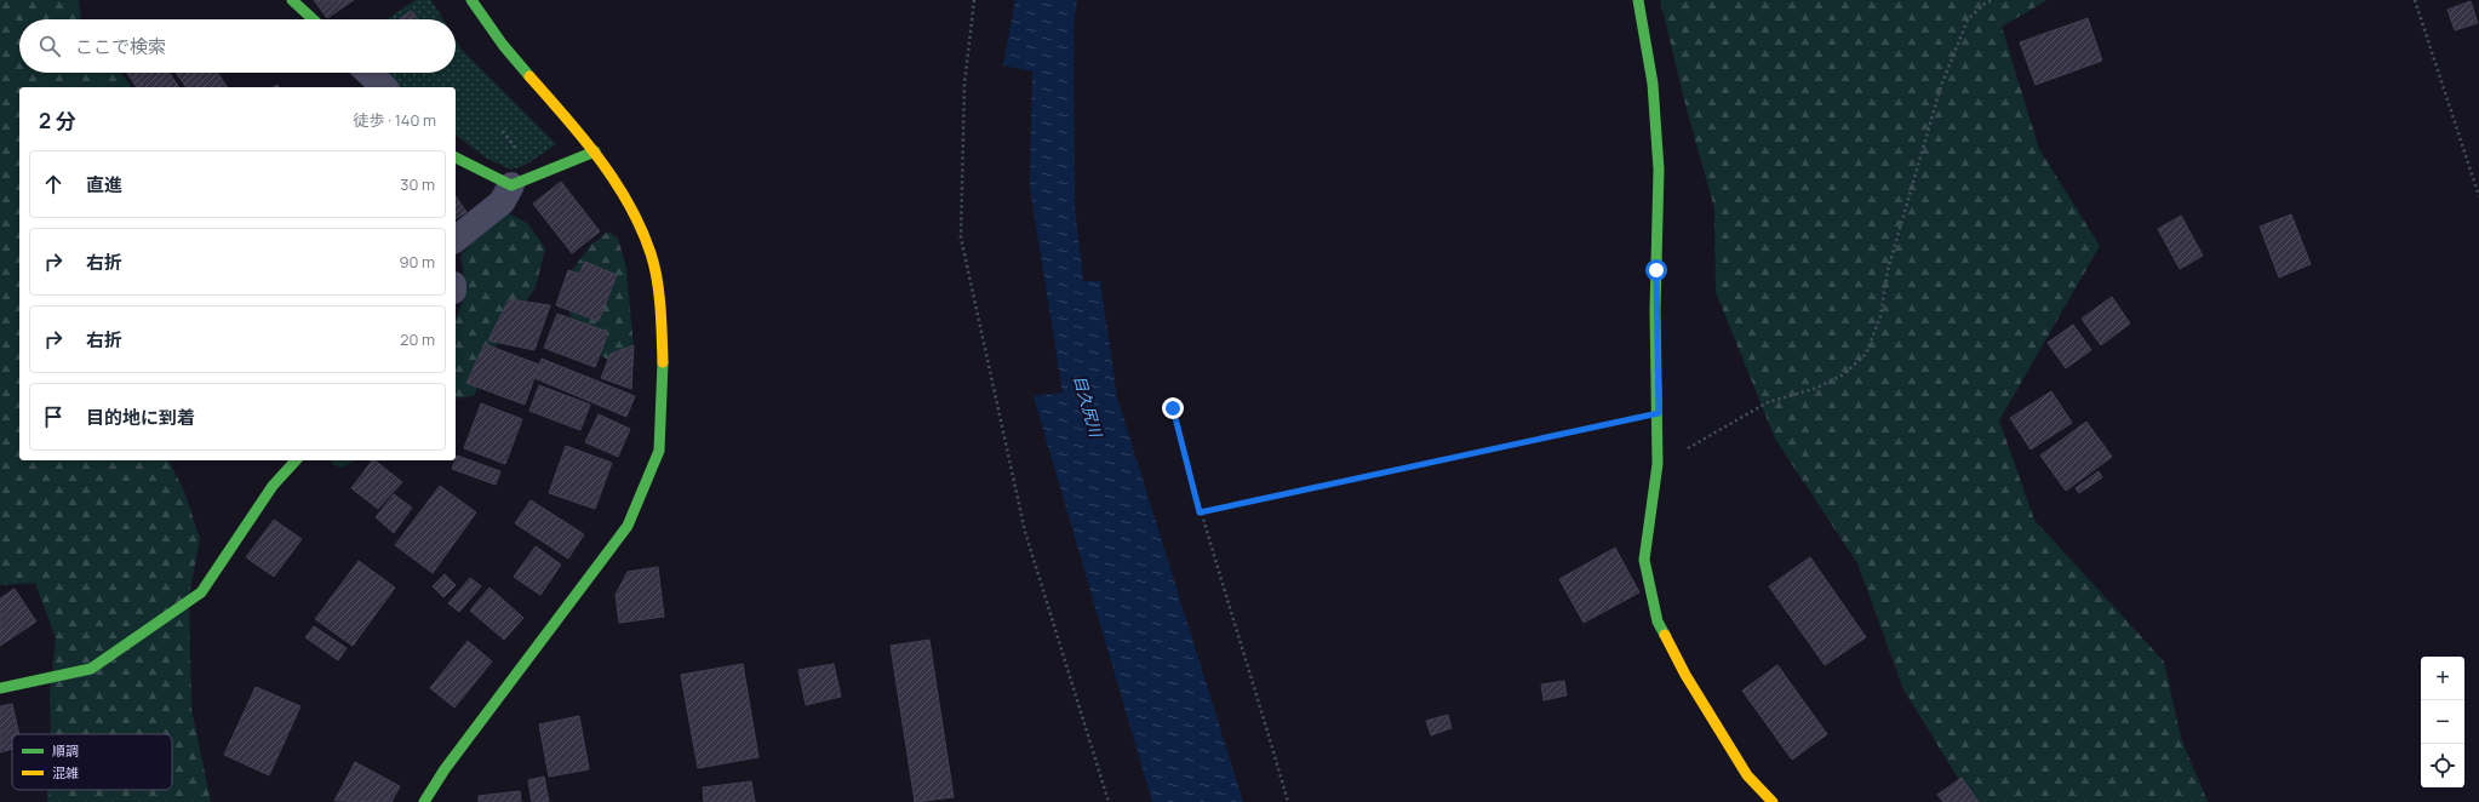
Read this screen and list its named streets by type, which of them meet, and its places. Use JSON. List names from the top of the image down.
{
  "water": ["目久尻川"],
  "legend": ["順調", "混雑"],
  "page": {
    "search": "ここで検索",
    "heading": ["2 分", "徒歩 · 140 m"],
    "list": [
      ["直進", "30 m"],
      ["右折", "90 m"],
      ["右折", "20 m"],
      "目的地に到着"
    ],
    "map_buttons": ["+", "−"]
  }
}
